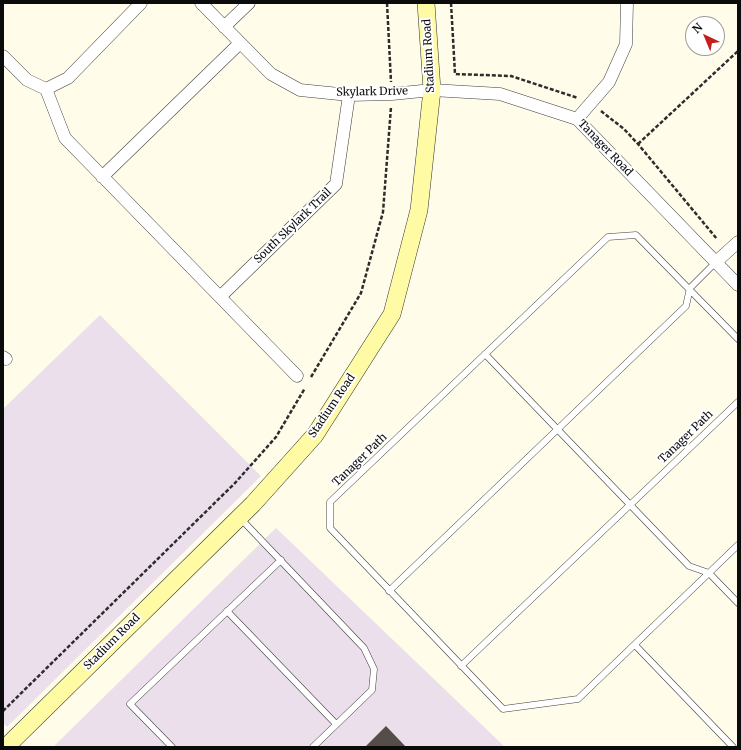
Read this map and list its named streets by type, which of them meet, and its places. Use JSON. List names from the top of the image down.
{
  "streets": {
    "street": [
      "Stadium Road",
      "Skylark Drive",
      "Tanager Road",
      "South Skylark Trail"
    ],
    "lane": ["Tanager Path"]
  },
  "crossings": [
    ["Stadium Road", "Skylark Drive"],
    ["Stadium Road", "Tanager Road"],
    ["Skylark Drive", "Tanager Road"],
    ["Skylark Drive", "South Skylark Trail"]
  ],
  "north": "top left"
}
